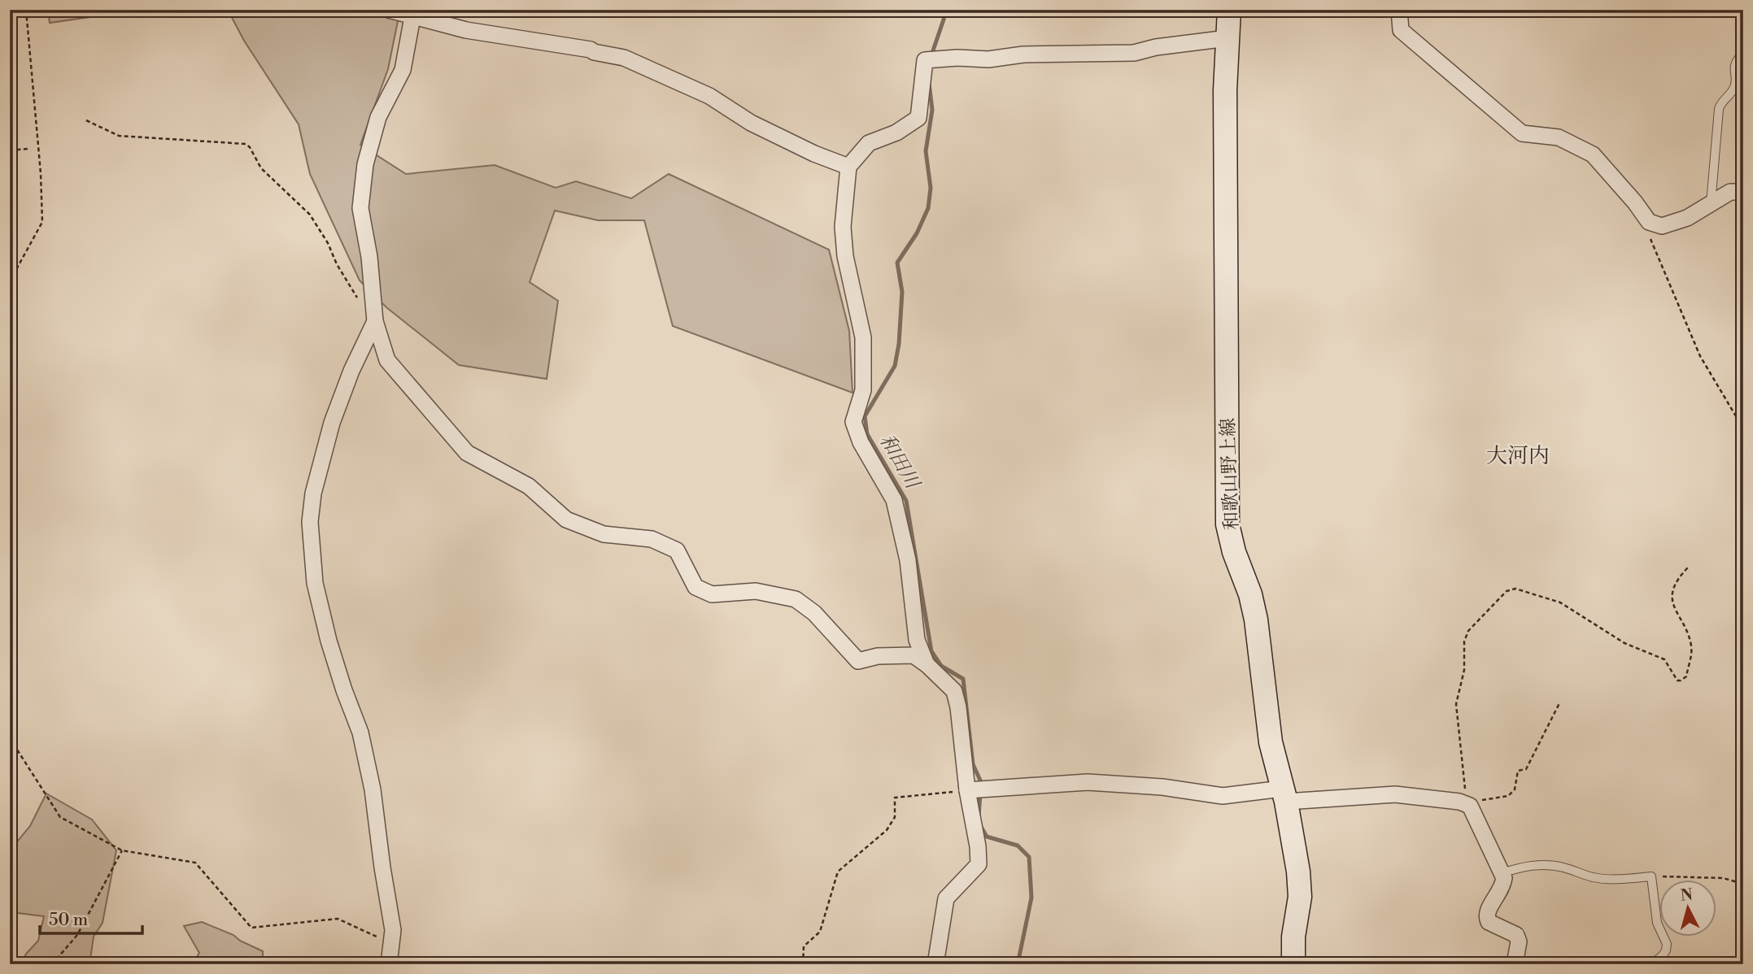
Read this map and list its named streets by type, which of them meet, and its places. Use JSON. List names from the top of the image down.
{
  "streets": {
    "main road": ["和歌山野上線"]
  },
  "districts": ["大河内"],
  "water": ["和田川"],
  "scale_bar": "50 m",
  "north": "top"
}
